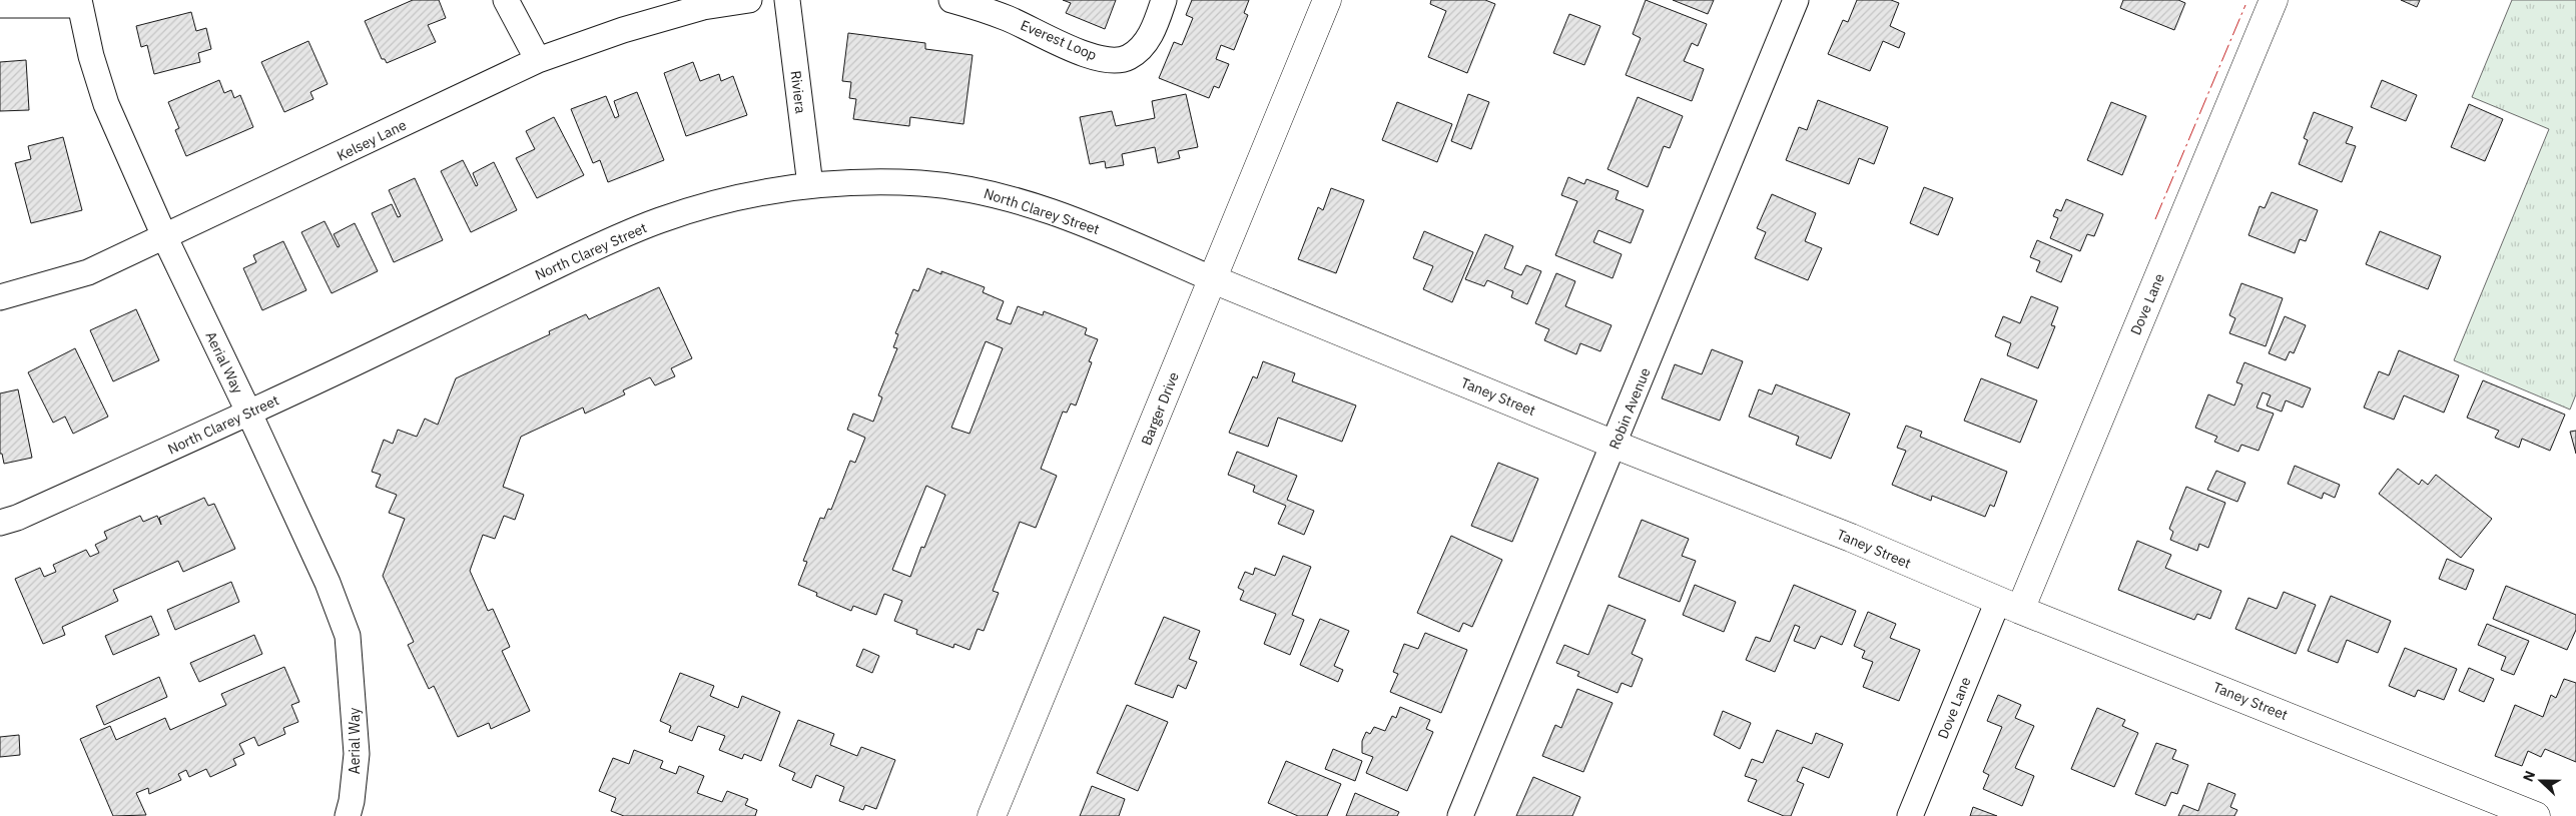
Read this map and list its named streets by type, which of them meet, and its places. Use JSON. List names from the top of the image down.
{
  "streets": {
    "street": [
      "Everest Loop",
      "Riviera",
      "Kelsey Lane",
      "North Clarey Street",
      "Dove Lane",
      "Aerial Way",
      "Taney Street",
      "Barger Drive",
      "Robin Avenue"
    ]
  },
  "crossings": [
    ["Riviera", "North Clarey Street"],
    ["Kelsey Lane", "Aerial Way"],
    ["North Clarey Street", "Aerial Way"],
    ["North Clarey Street", "Taney Street"],
    ["North Clarey Street", "Barger Drive"],
    ["Dove Lane", "Taney Street"],
    ["Taney Street", "Barger Drive"],
    ["Taney Street", "Robin Avenue"]
  ],
  "north": "left"
}
